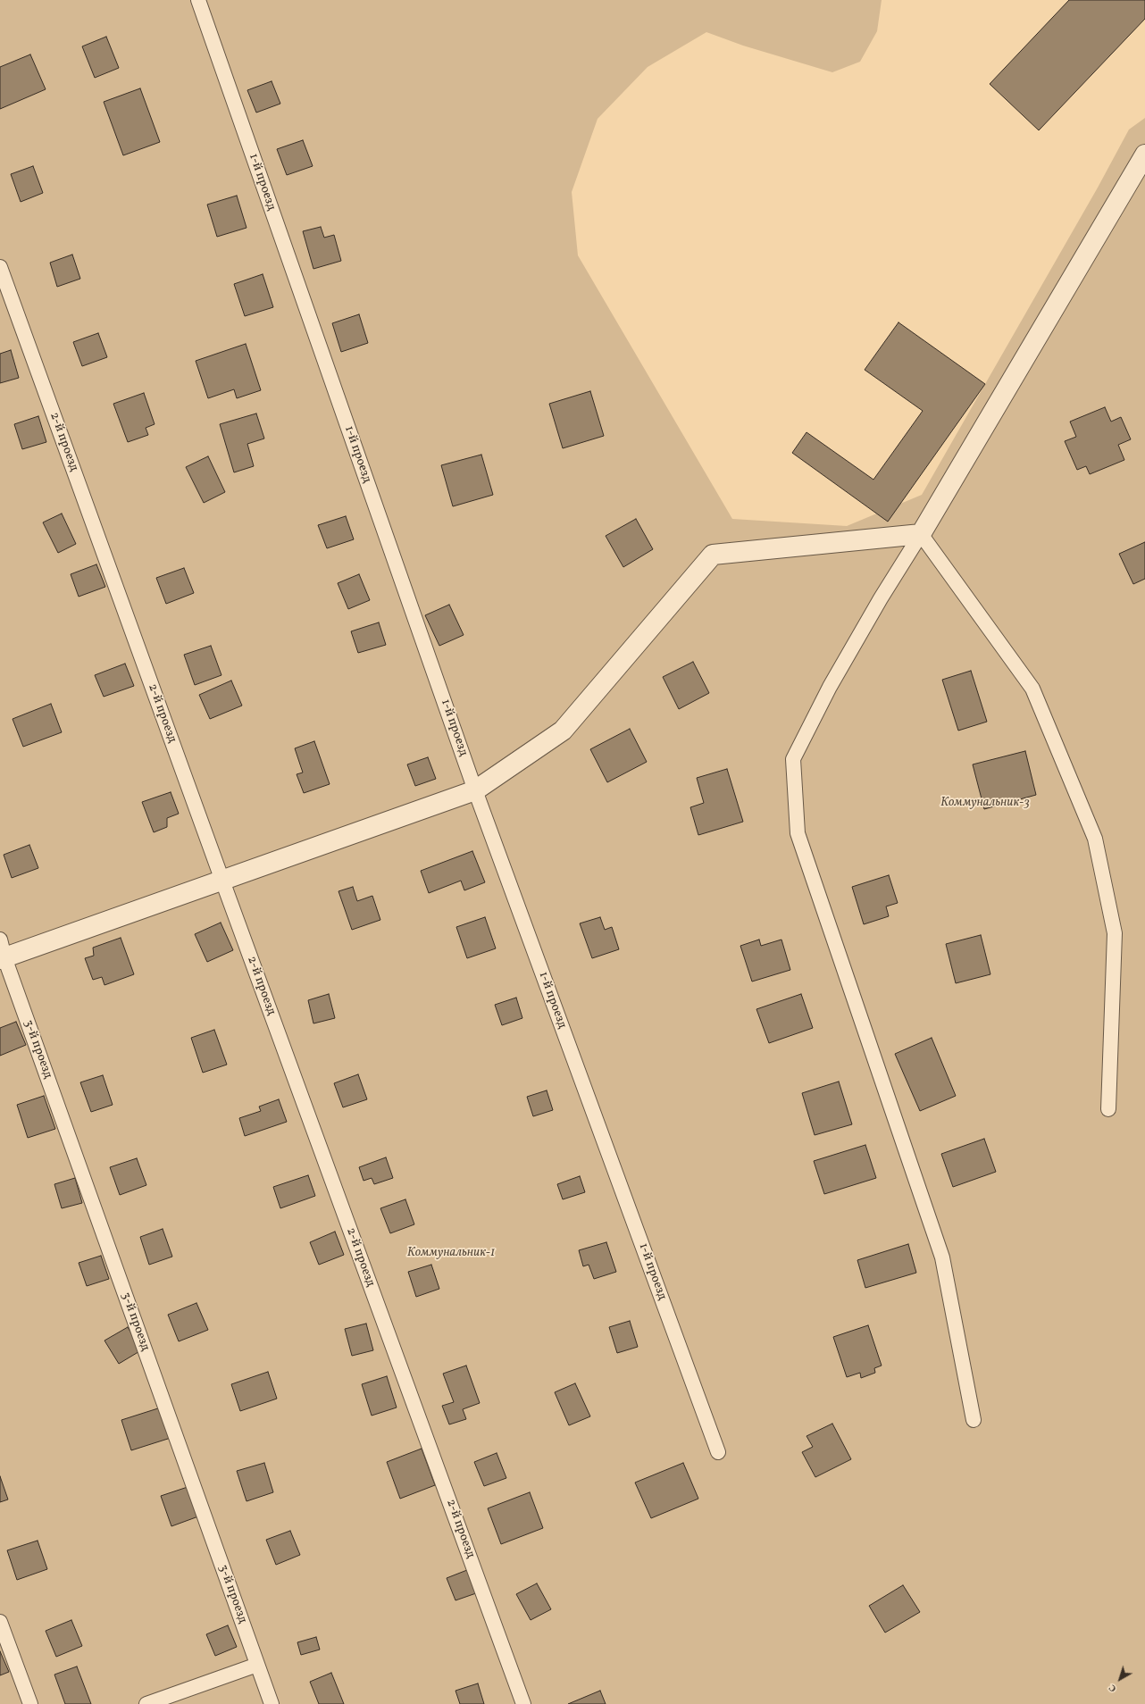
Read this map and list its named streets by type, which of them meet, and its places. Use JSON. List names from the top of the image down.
{
  "streets": {
    "lane": ["1-й проезд", "2-й проезд", "3-й проезд"]
  },
  "parks": ["Коммунальник-3", "Коммунальник-1"],
  "north": "bottom left"
}
